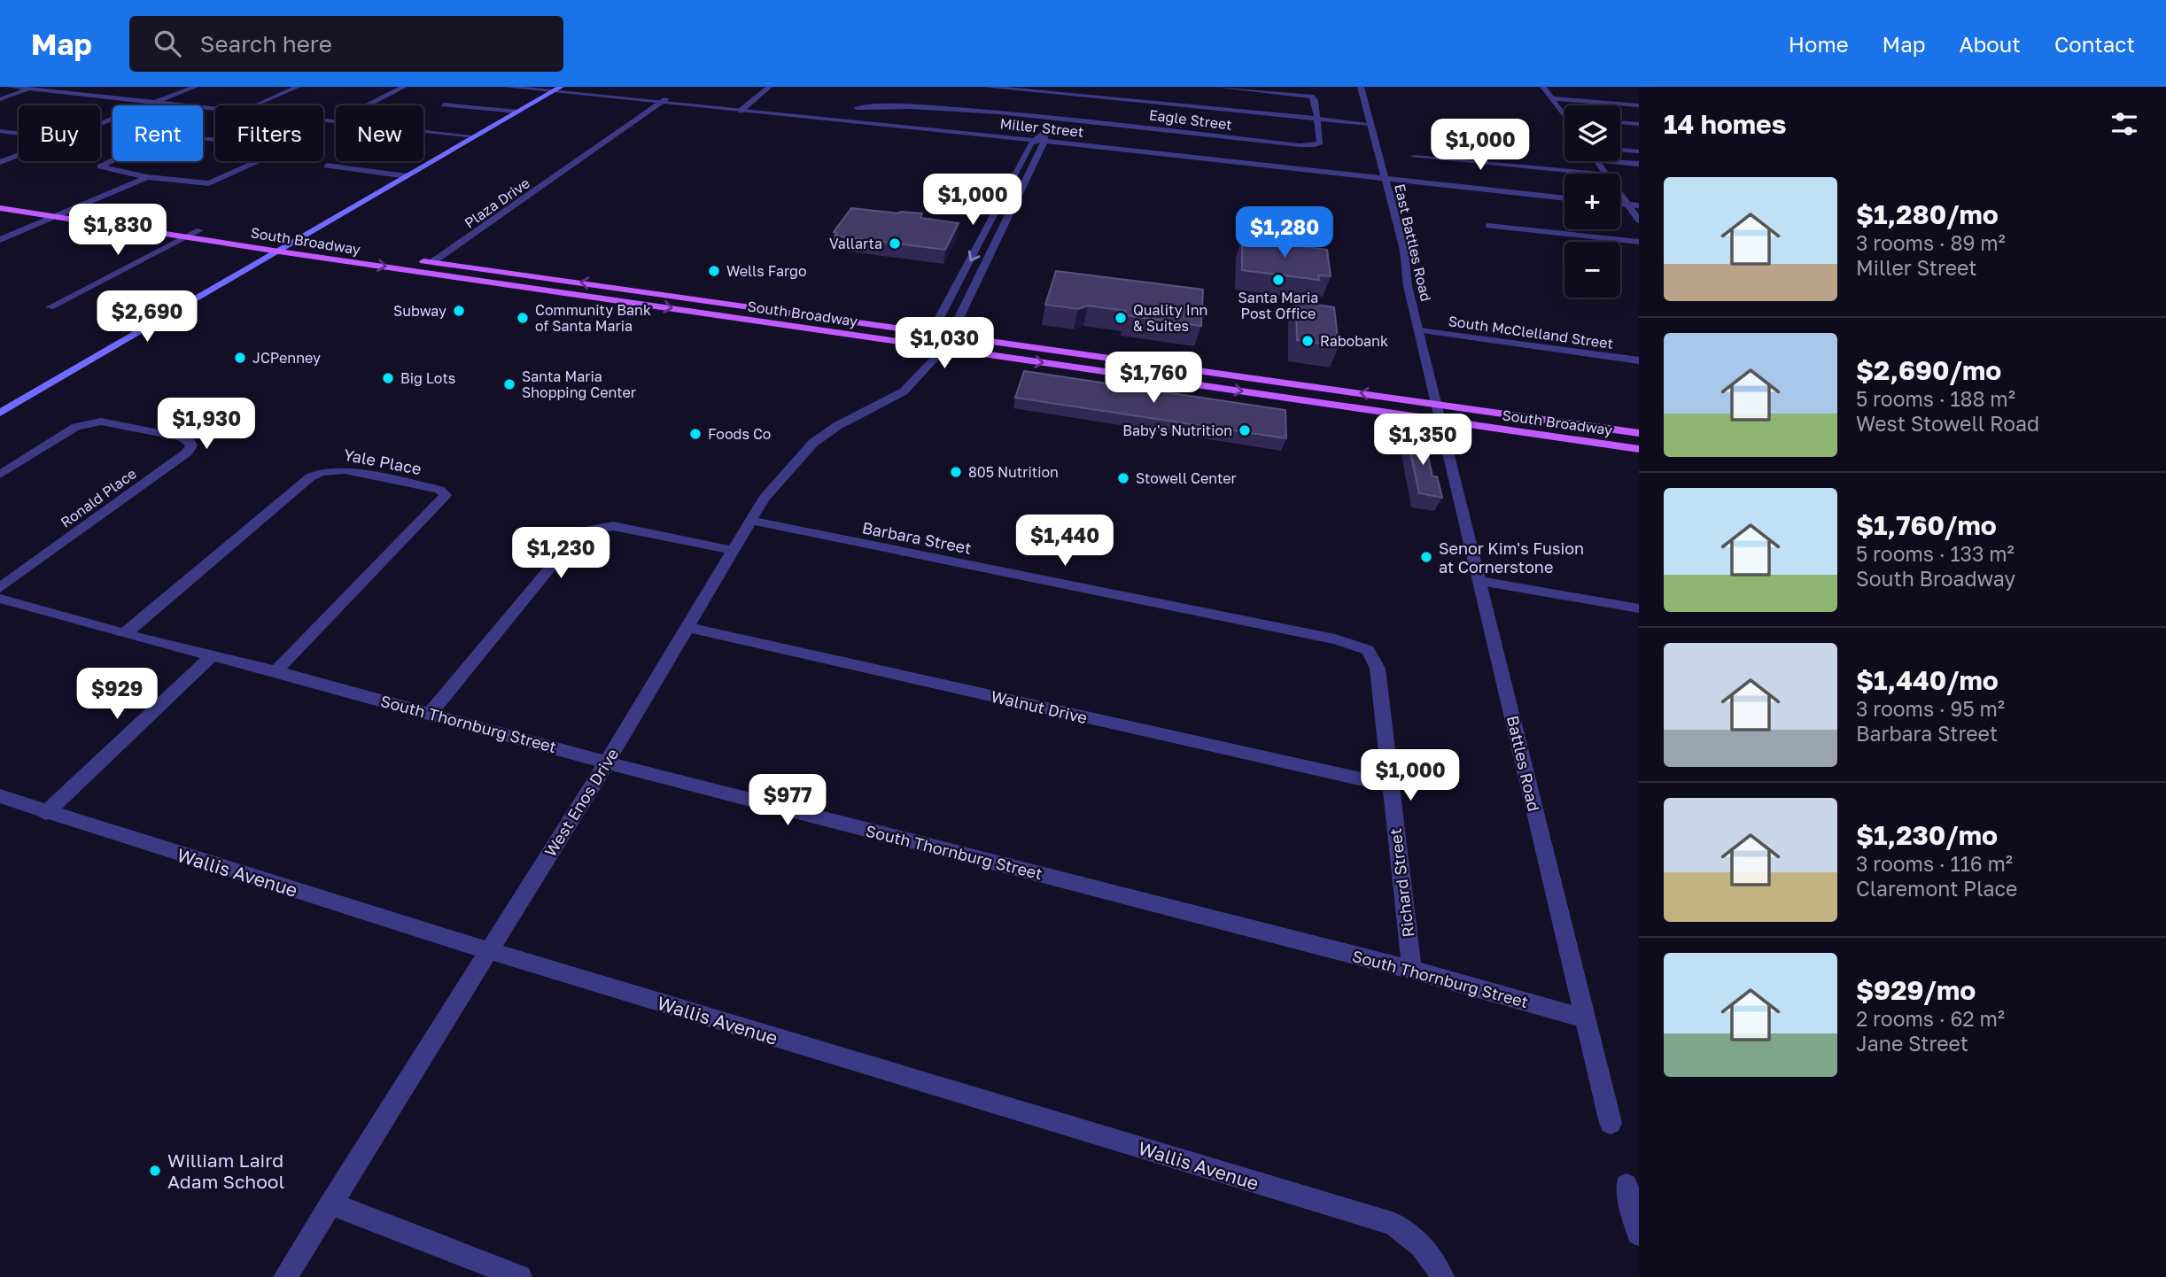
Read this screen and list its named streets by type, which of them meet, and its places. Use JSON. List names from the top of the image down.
{
  "streets": {
    "main road": ["South Broadway"],
    "street": [
      "Eagle Street",
      "Miller Street",
      "Plaza Drive",
      "East Battles Road",
      "South McClelland Street",
      "Yale Place",
      "Ronald Place",
      "Barbara Street",
      "Walnut Drive",
      "South Thornburg Street",
      "Battles Road",
      "West Enos Drive",
      "Wallis Avenue",
      "Richard Street"
    ]
  },
  "crossings": [
    ["Miller Street", "Plaza Drive"],
    ["Miller Street", "East Battles Road"],
    ["Miller Street", "West Enos Drive"],
    ["Plaza Drive", "South Broadway"],
    ["South Broadway", "East Battles Road"],
    ["South Broadway", "Battles Road"],
    ["South Broadway", "West Enos Drive"],
    ["East Battles Road", "South McClelland Street"],
    ["East Battles Road", "Battles Road"],
    ["Yale Place", "South Thornburg Street"],
    ["Barbara Street", "West Enos Drive"],
    ["Barbara Street", "Richard Street"],
    ["Walnut Drive", "West Enos Drive"],
    ["Walnut Drive", "Richard Street"],
    ["South Thornburg Street", "Battles Road"],
    ["South Thornburg Street", "West Enos Drive"],
    ["South Thornburg Street", "Richard Street"],
    ["West Enos Drive", "Wallis Avenue"]
  ],
  "places": [
    "Vallarta",
    "Wells Fargo",
    "Santa Maria Post Office",
    "Subway",
    "Community Bank of Santa Maria",
    "Quality Inn & Suites",
    "Rabobank",
    "JCPenney",
    "Big Lots",
    "Santa Maria Shopping Center",
    "Baby's Nutrition",
    "Foods Co",
    "805 Nutrition",
    "Stowell Center",
    "Senor Kim's Fusion at Cornerstone",
    "William Laird Adam School"
  ],
  "page": {
    "header": "Map",
    "search": "Search here",
    "nav": [
      "Home",
      "Map",
      "About",
      "Contact"
    ],
    "heading": "14 homes",
    "map_buttons": ["+", "−"],
    "chip": [
      "Buy",
      "Rent",
      "Filters",
      "New"
    ],
    "price": [
      "$1,000",
      "$1,000",
      "$1,830",
      "$1,280",
      "$2,690",
      "$1,030",
      "$1,760",
      "$1,930",
      "$1,350",
      "$1,440",
      "$1,230",
      "$929",
      "$1,000",
      "$977"
    ],
    "list": [
      {
        "name": "$1,280/mo",
        "note": "3 rooms · 89 m² · Miller Street"
      },
      {
        "name": "$2,690/mo",
        "note": "5 rooms · 188 m² · West Stowell Road"
      },
      {
        "name": "$1,760/mo",
        "note": "5 rooms · 133 m² · South Broadway"
      },
      {
        "name": "$1,440/mo",
        "note": "3 rooms · 95 m² · Barbara Street"
      },
      {
        "name": "$1,230/mo",
        "note": "3 rooms · 116 m² · Claremont Place"
      },
      {
        "name": "$929/mo",
        "note": "2 rooms · 62 m² · Jane Street"
      }
    ]
  }
}
